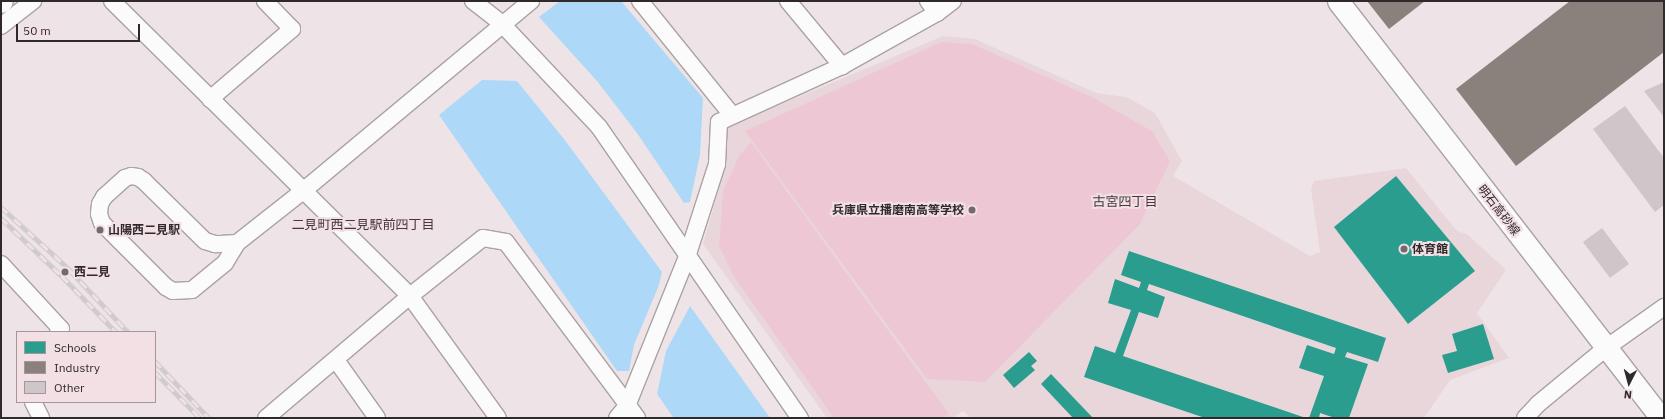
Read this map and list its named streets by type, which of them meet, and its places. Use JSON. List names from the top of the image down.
{
  "streets": {
    "main road": ["明石高砂線"]
  },
  "districts": ["古宮四丁目", "二見町西二見駅前四丁目"],
  "places": [
    "兵庫県立播磨南高等学校",
    "山陽西二見駅",
    "体育館",
    "西二見"
  ],
  "legend": ["Schools", "Industry", "Other"],
  "scale_bar": "50 m",
  "north": "bottom"
}
